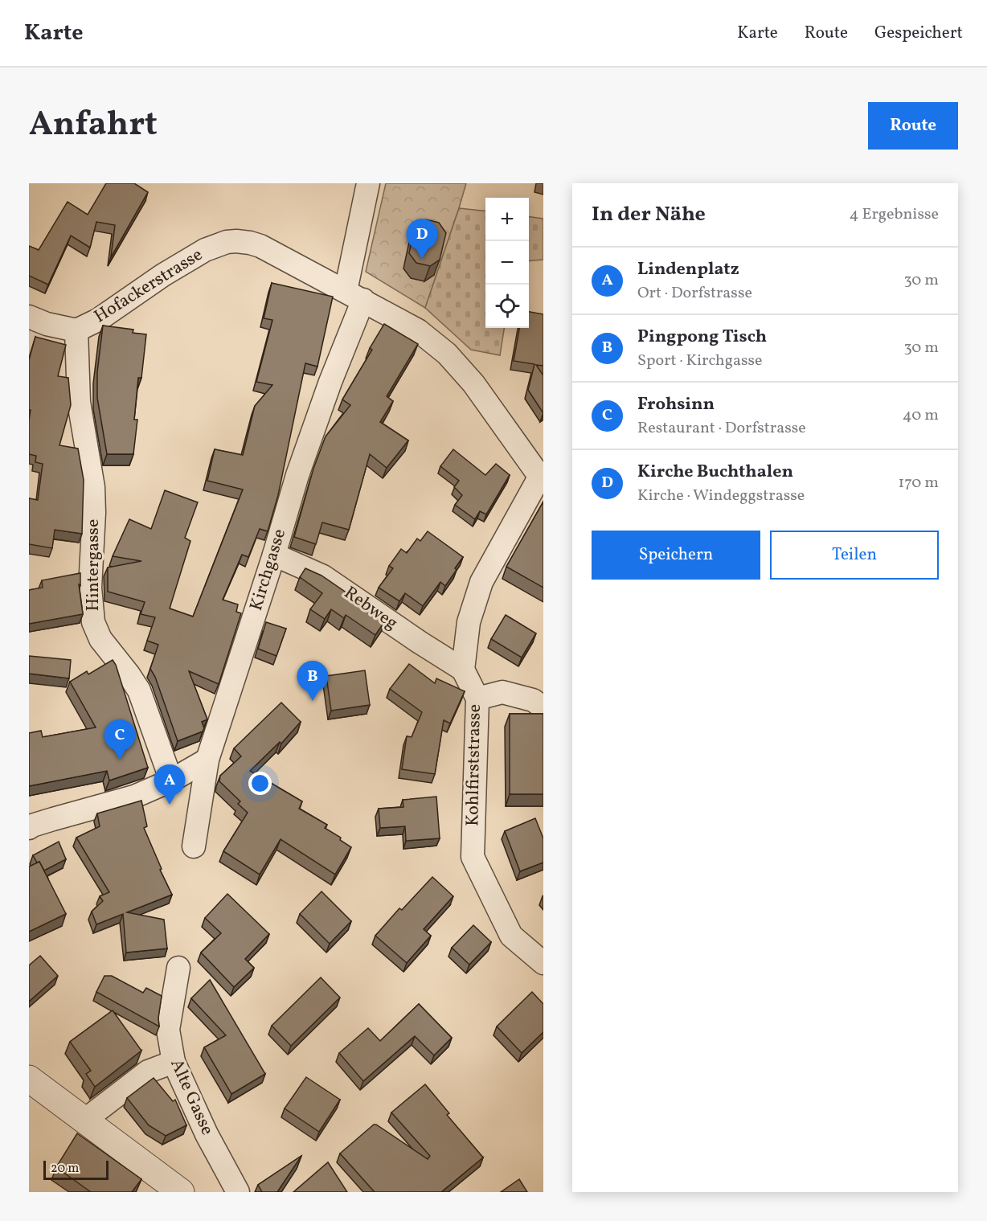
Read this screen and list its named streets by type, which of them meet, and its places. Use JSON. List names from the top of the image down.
{
  "streets": {
    "street": [
      "Hofackerstrasse",
      "Hintergasse",
      "Kirchgasse",
      "Rebweg",
      "Kohlfirststrasse",
      "Alte Gasse"
    ]
  },
  "crossings": [
    ["Hofackerstrasse", "Hintergasse"],
    ["Hofackerstrasse", "Kirchgasse"],
    ["Kirchgasse", "Rebweg"],
    ["Rebweg", "Kohlfirststrasse"]
  ],
  "scale_bar": "20 m",
  "page": {
    "header": "Karte",
    "nav": ["Karte", "Route", "Gespeichert"],
    "title": "Anfahrt",
    "buttons": [
      "Route",
      ["Speichern", "Teilen"]
    ],
    "heading": ["In der Nähe", "4 Ergebnisse"],
    "map_buttons": ["+", "−"],
    "pins": [
      "D",
      "B",
      "C",
      "A"
    ],
    "list": [
      {
        "mark": "A",
        "name": "Lindenplatz",
        "note": "Ort · Dorfstrasse",
        "value": "30 m"
      },
      {
        "mark": "B",
        "name": "Pingpong Tisch",
        "note": "Sport · Kirchgasse",
        "value": "30 m"
      },
      {
        "mark": "C",
        "name": "Frohsinn",
        "note": "Restaurant · Dorfstrasse",
        "value": "40 m"
      },
      {
        "mark": "D",
        "name": "Kirche Buchthalen",
        "note": "Kirche · Windeggstrasse",
        "value": "170 m"
      }
    ],
    "scale": "20 m"
  }
}
